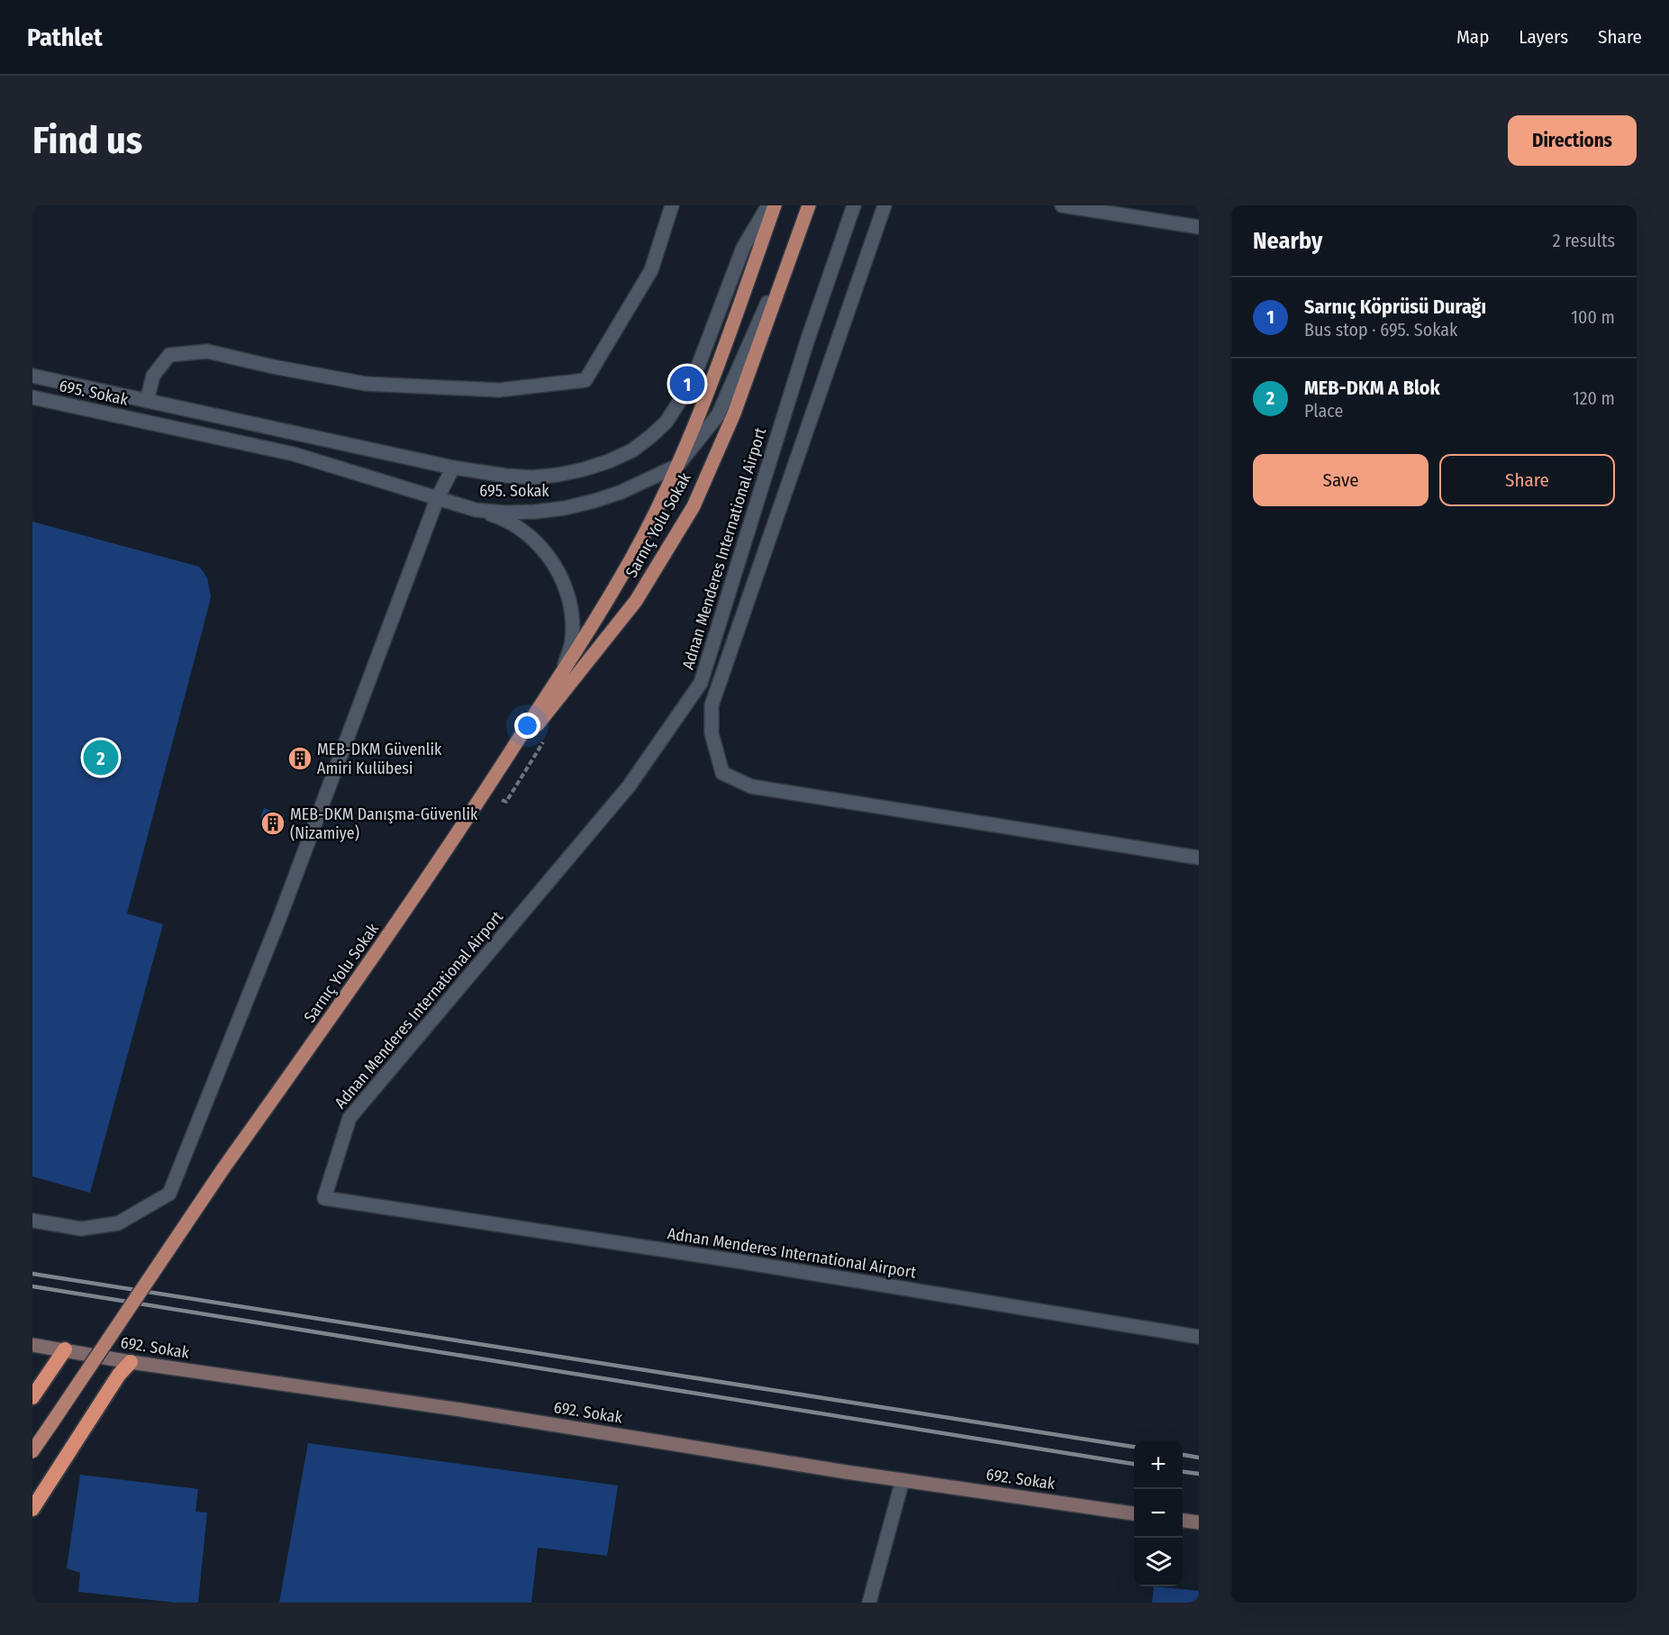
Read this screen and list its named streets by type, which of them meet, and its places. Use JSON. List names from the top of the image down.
{
  "streets": {
    "main road": ["Sarnıç Yolu Sokak", "692. Sokak"],
    "street": ["695. Sokak", "Adnan Menderes International Airport"]
  },
  "crossings": [
    ["695. Sokak", "Sarnıç Yolu Sokak"]
  ],
  "places": {
    "building": ["MEB-DKM Güvenlik Amiri Kulübesi", "MEB-DKM Danışma-Güvenlik (Nizamiye)"]
  },
  "page": {
    "header": "Pathlet",
    "nav": ["Map", "Layers", "Share"],
    "buttons": [
      "Directions",
      ["Save", "Share"]
    ],
    "title": "Find us",
    "heading": ["Nearby", "2 results"],
    "list": [
      {
        "mark": "1",
        "name": "Sarnıç Köprüsü Durağı",
        "note": "Bus stop · 695. Sokak",
        "value": "100 m"
      },
      {
        "mark": "2",
        "name": "MEB-DKM A Blok",
        "note": "Place",
        "value": "120 m"
      }
    ],
    "pins": ["1", "2"],
    "map_buttons": ["+", "−"]
  }
}
